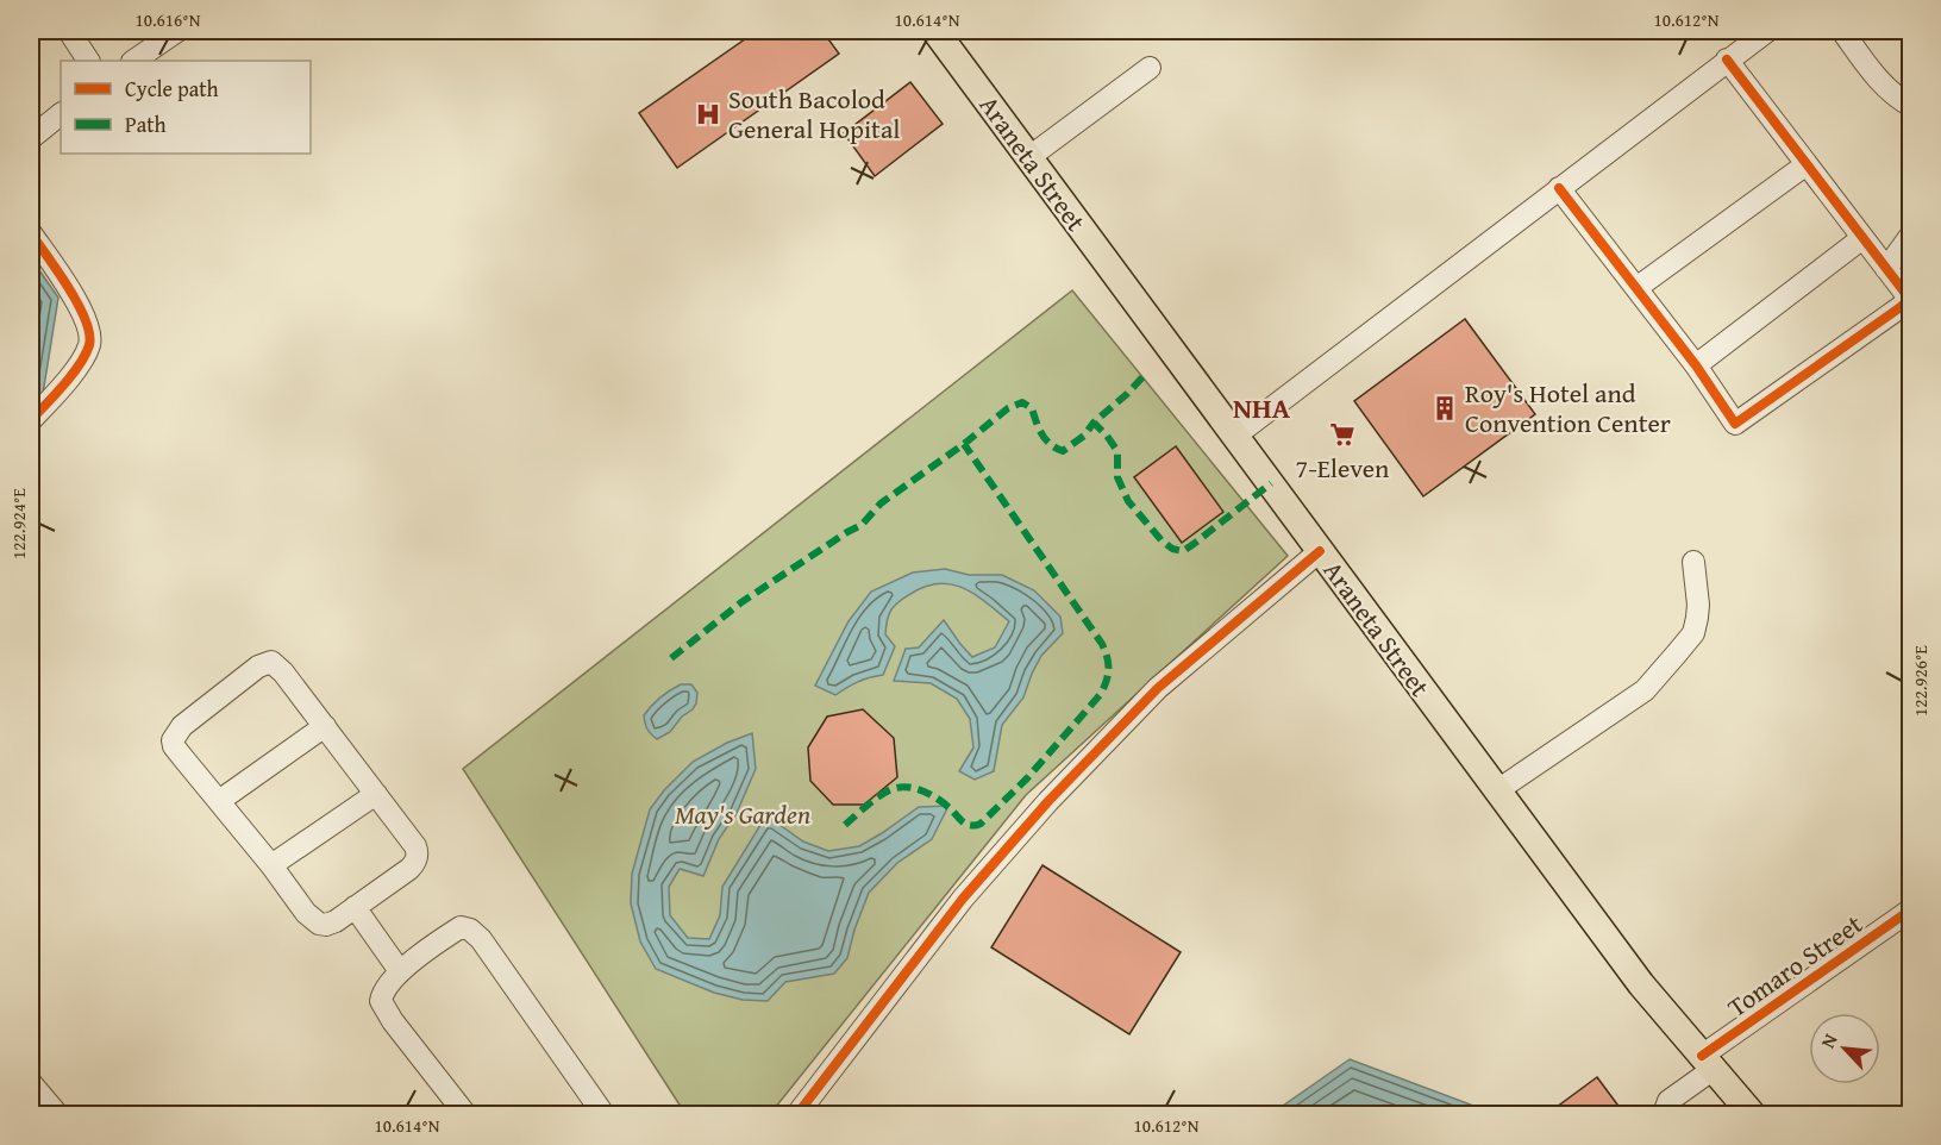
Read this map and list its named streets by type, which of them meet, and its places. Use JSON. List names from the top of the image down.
{
  "streets": {
    "main road": ["Araneta Street"],
    "street": ["Tomaro Street"]
  },
  "crossings": [
    ["Araneta Street", "Tomaro Street"]
  ],
  "districts": ["NHA"],
  "parks": ["May's Garden"],
  "places": {
    "hospital": ["South Bacolod General Hopital"],
    "building": ["Roy's Hotel and Convention Center"],
    "supermarket": ["7-Eleven"]
  },
  "legend": ["Cycle path", "Path"],
  "north": "top left",
  "coordinates": [
    "10.616°N",
    "10.614°N",
    "10.612°N",
    "122.924°E",
    "122.926°E"
  ]
}
